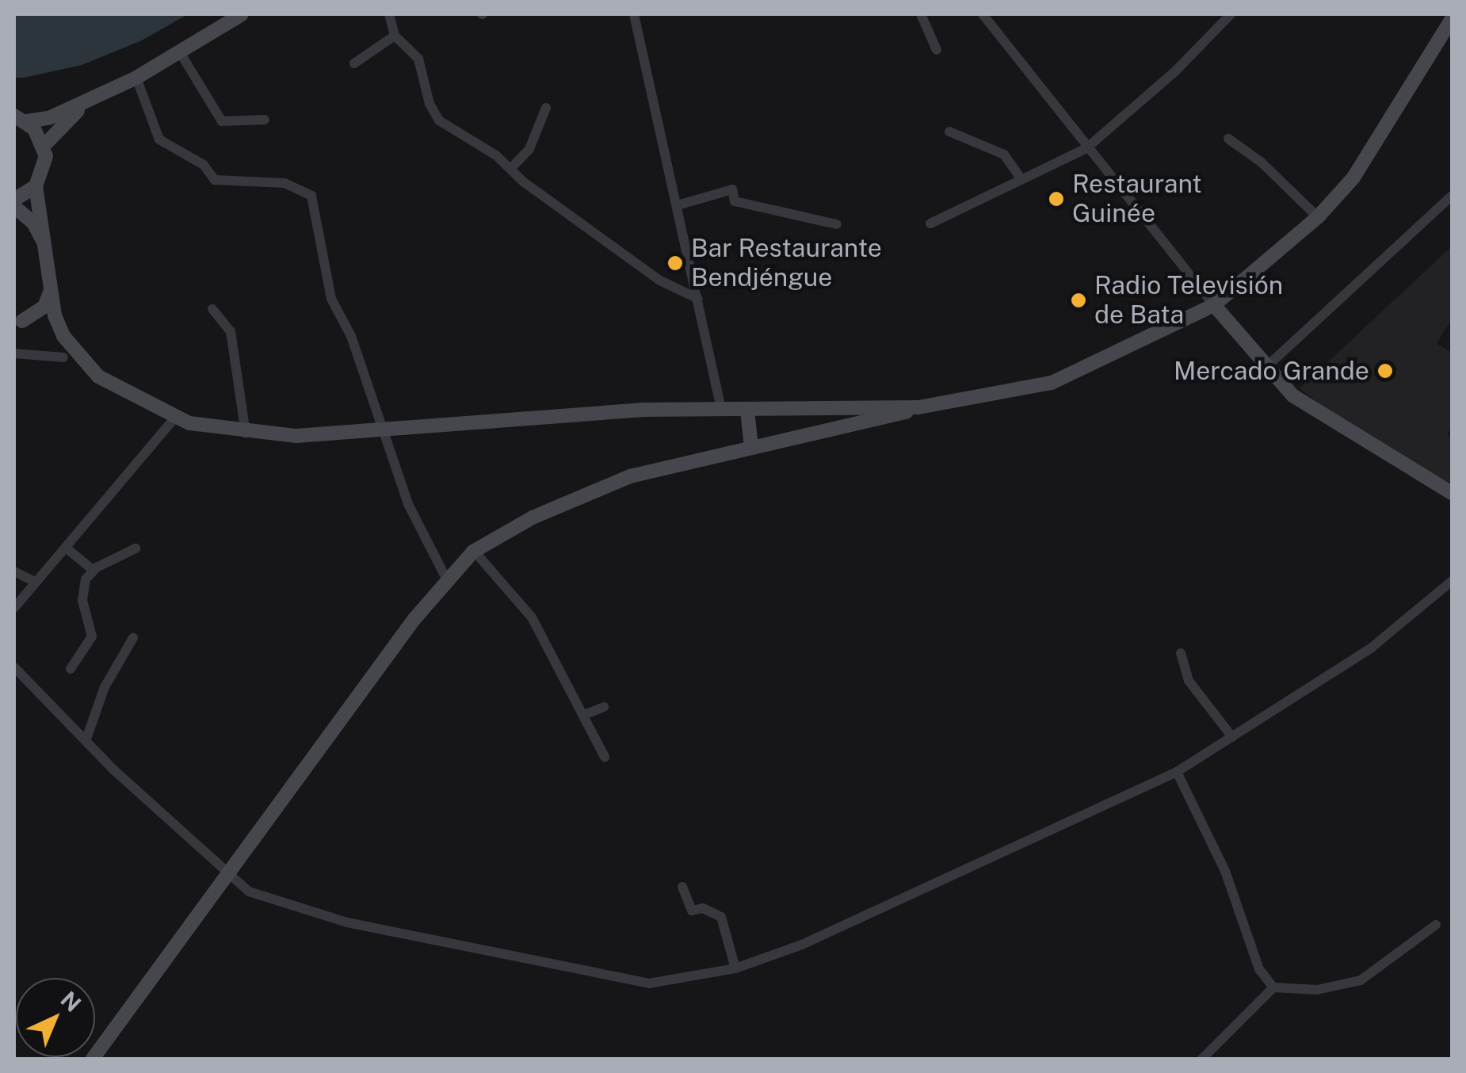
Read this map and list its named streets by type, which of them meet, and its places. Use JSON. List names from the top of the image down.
{
  "places": [
    "Restaurant Guinée",
    "Bar Restaurante Bendjéngue",
    "Radio Televisión de Bata",
    "Mercado Grande"
  ],
  "north": "top right"
}
